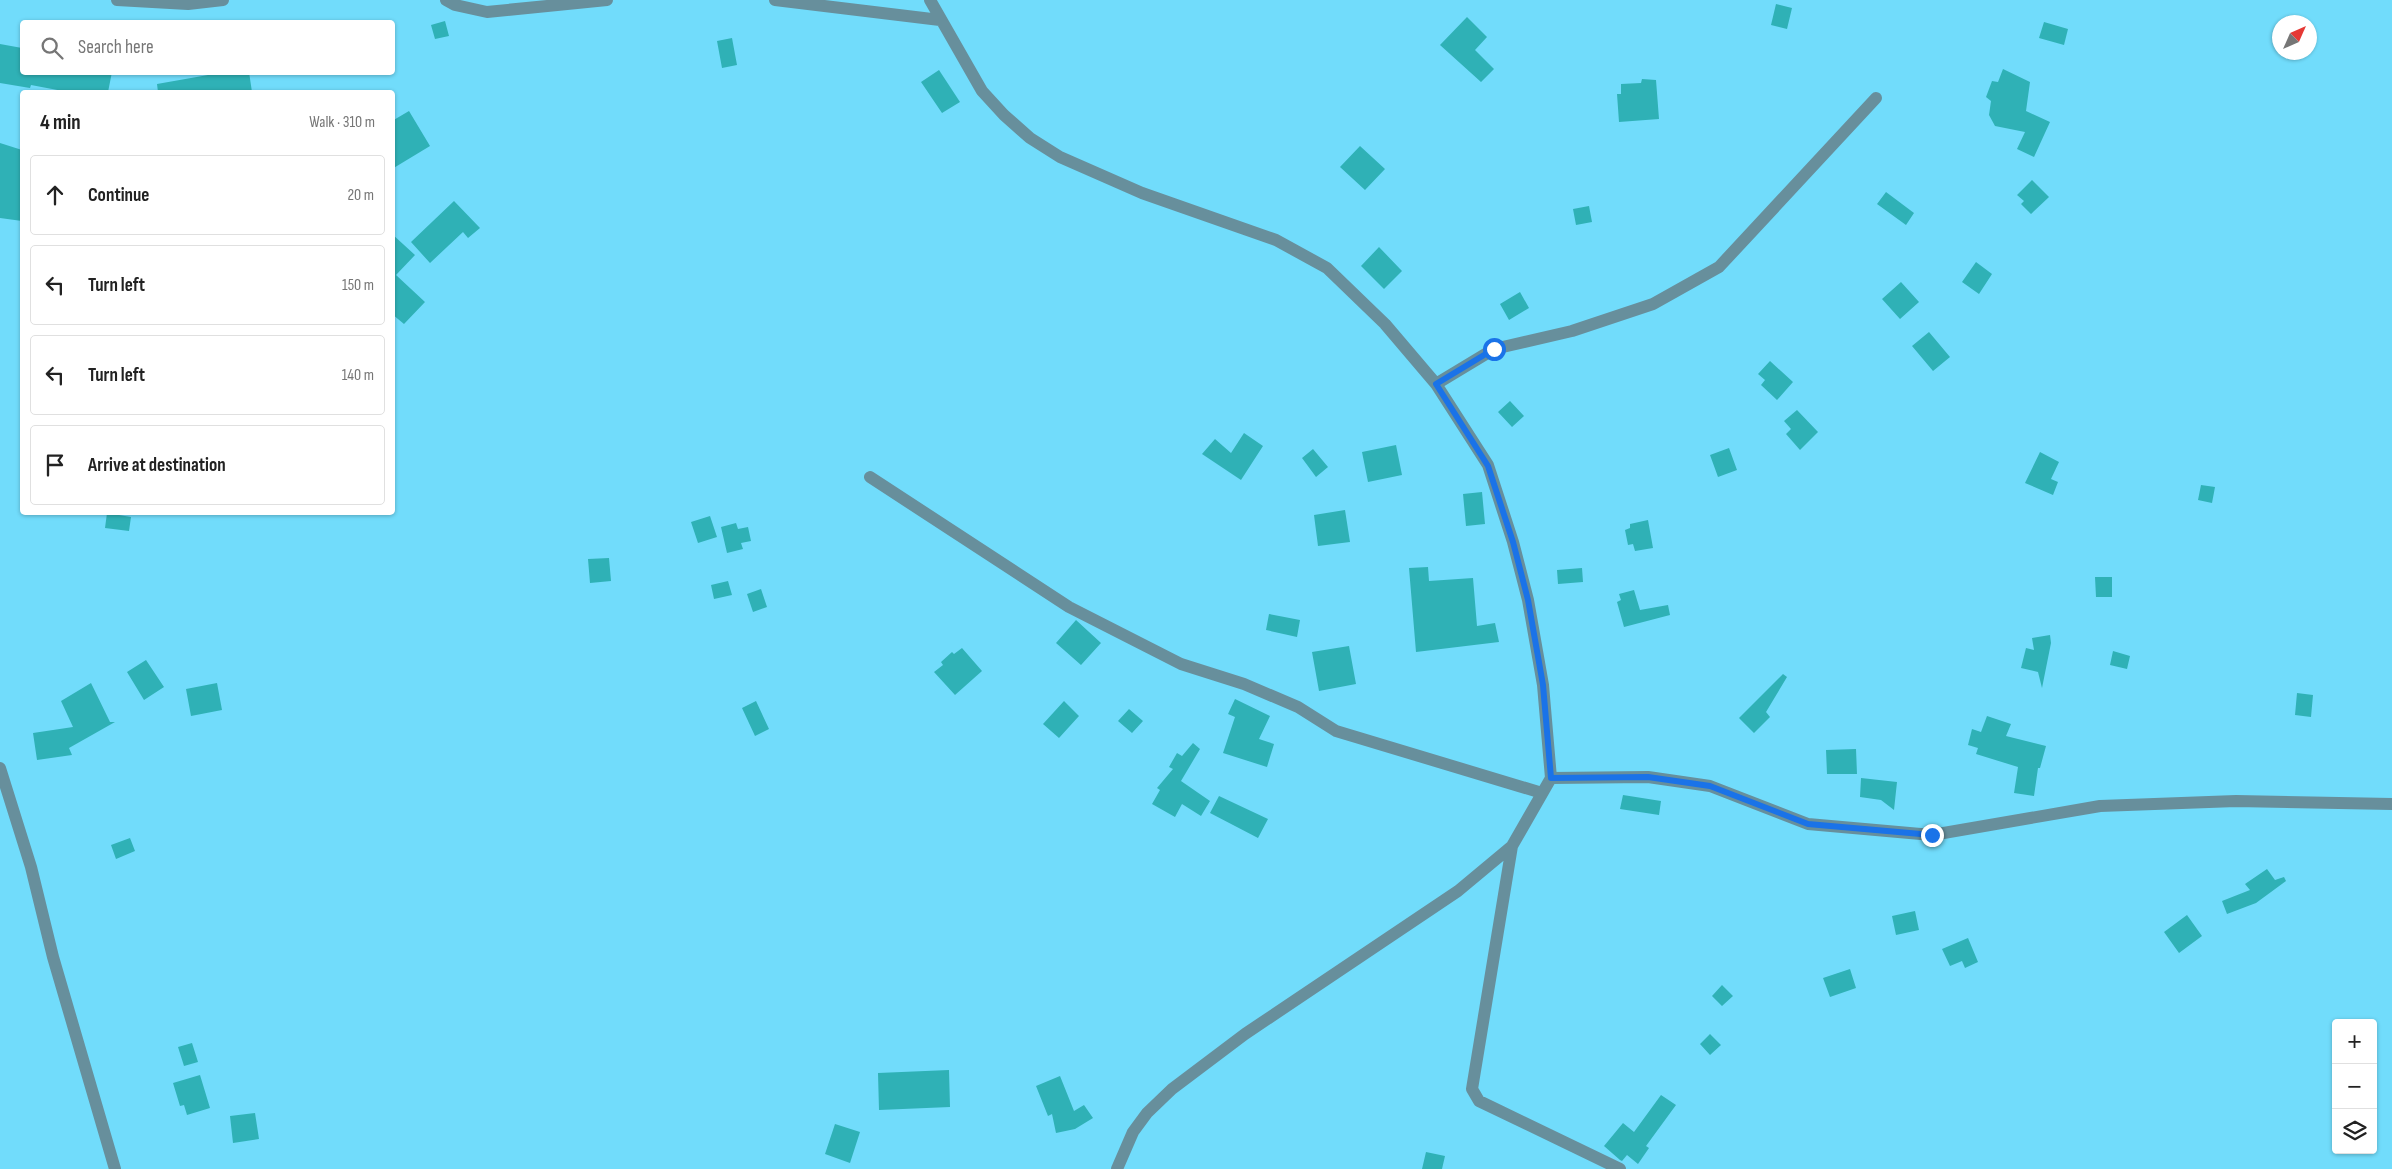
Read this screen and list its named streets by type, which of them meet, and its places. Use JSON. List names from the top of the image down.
{
  "north": "top right",
  "page": {
    "search": "Search here",
    "heading": ["4 min", "Walk · 310 m"],
    "list": [
      ["Continue", "20 m"],
      ["Turn left", "150 m"],
      ["Turn left", "140 m"],
      "Arrive at destination"
    ],
    "map_buttons": ["+", "−"]
  }
}
